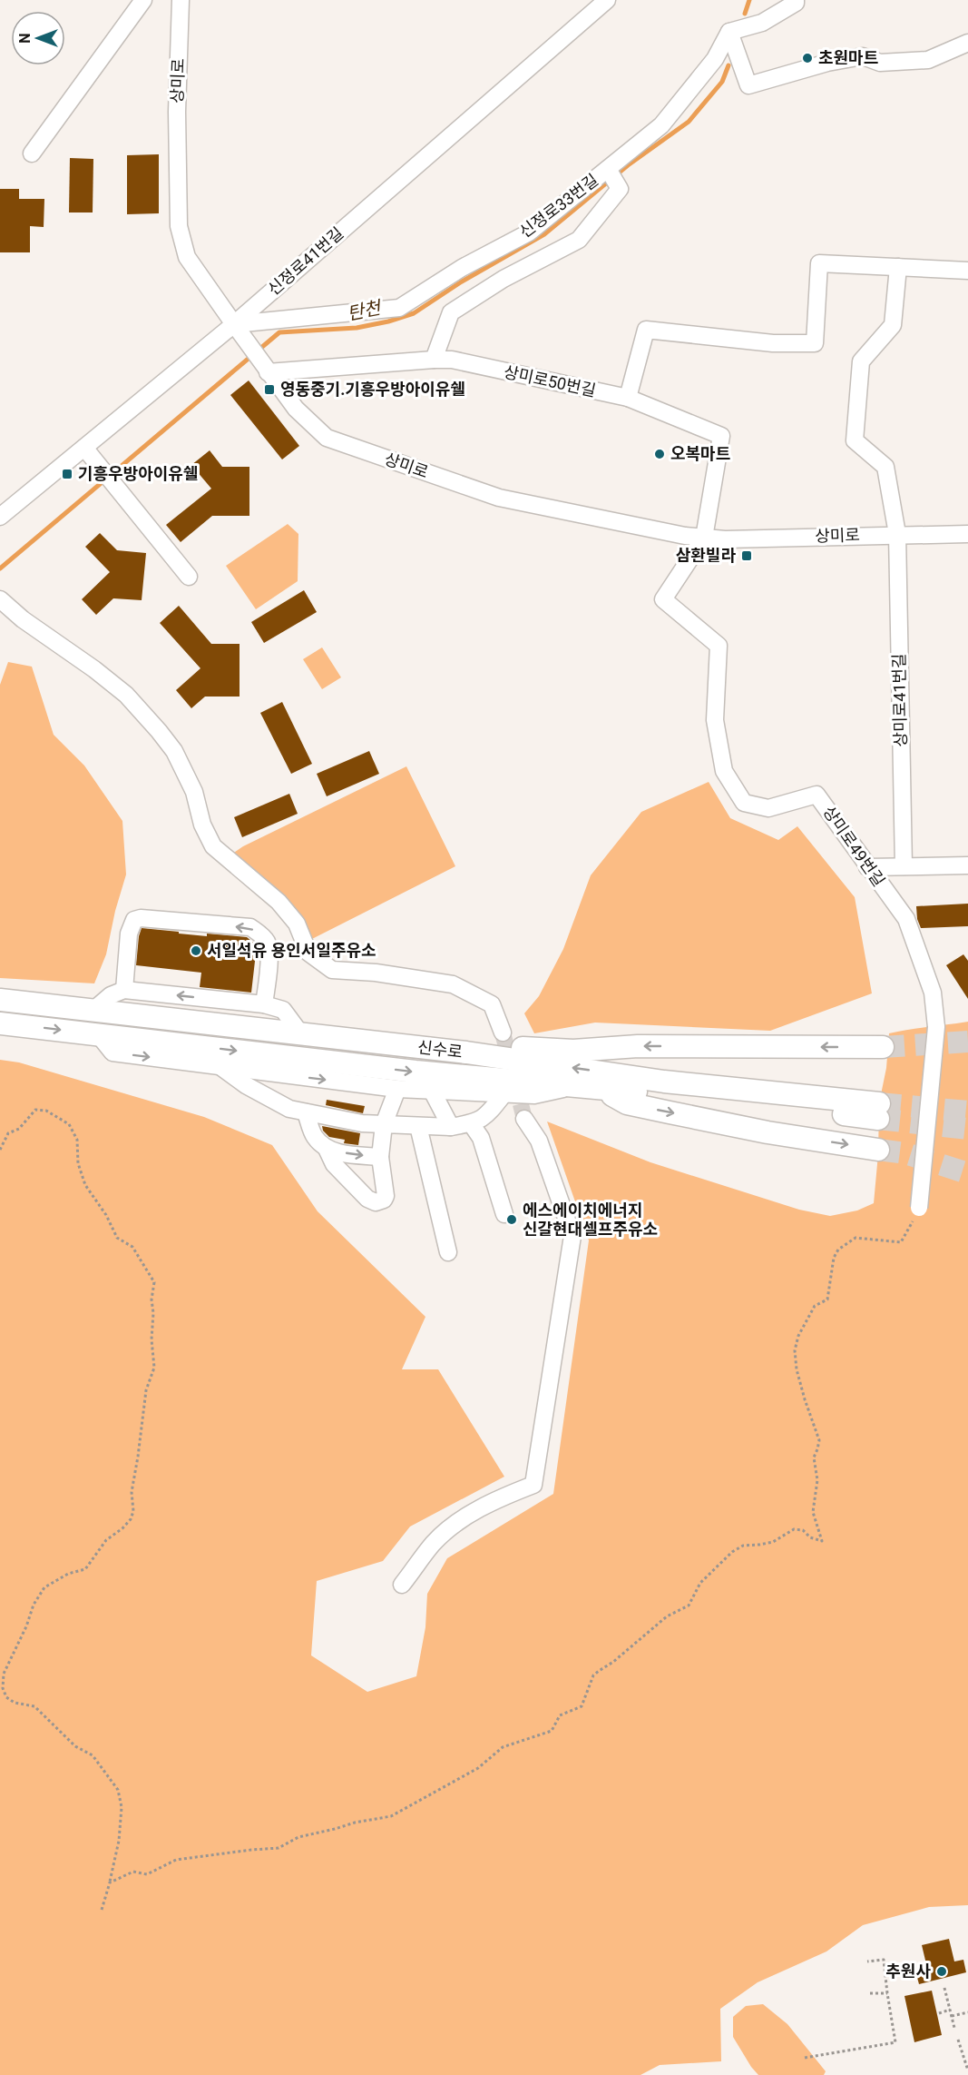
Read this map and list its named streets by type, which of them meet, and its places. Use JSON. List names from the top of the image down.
{
  "streets": {
    "main road": ["신수로"],
    "street": [
      "상미로",
      "신정로33번길",
      "신정로41번길",
      "상미로50번길",
      "상미로41번길",
      "상미로49번길"
    ]
  },
  "crossings": [
    ["상미로", "신정로33번길"],
    ["상미로", "신정로41번길"],
    ["상미로", "상미로50번길"],
    ["상미로", "상미로41번길"],
    ["상미로", "상미로49번길"],
    ["신정로33번길", "신정로41번길"],
    ["상미로50번길", "상미로49번길"]
  ],
  "water": ["탄천"],
  "places": {
    "other": [
      "초원마트",
      "오복마트",
      "서일석유 용인서일주유소",
      "에스에이치에너지 신갈현대셀프주유소",
      "추원사"
    ],
    "transit": ["영동중기.기흥우방아이유쉘", "기흥우방아이유쉘", "삼환빌라"]
  },
  "north": "left"
}
